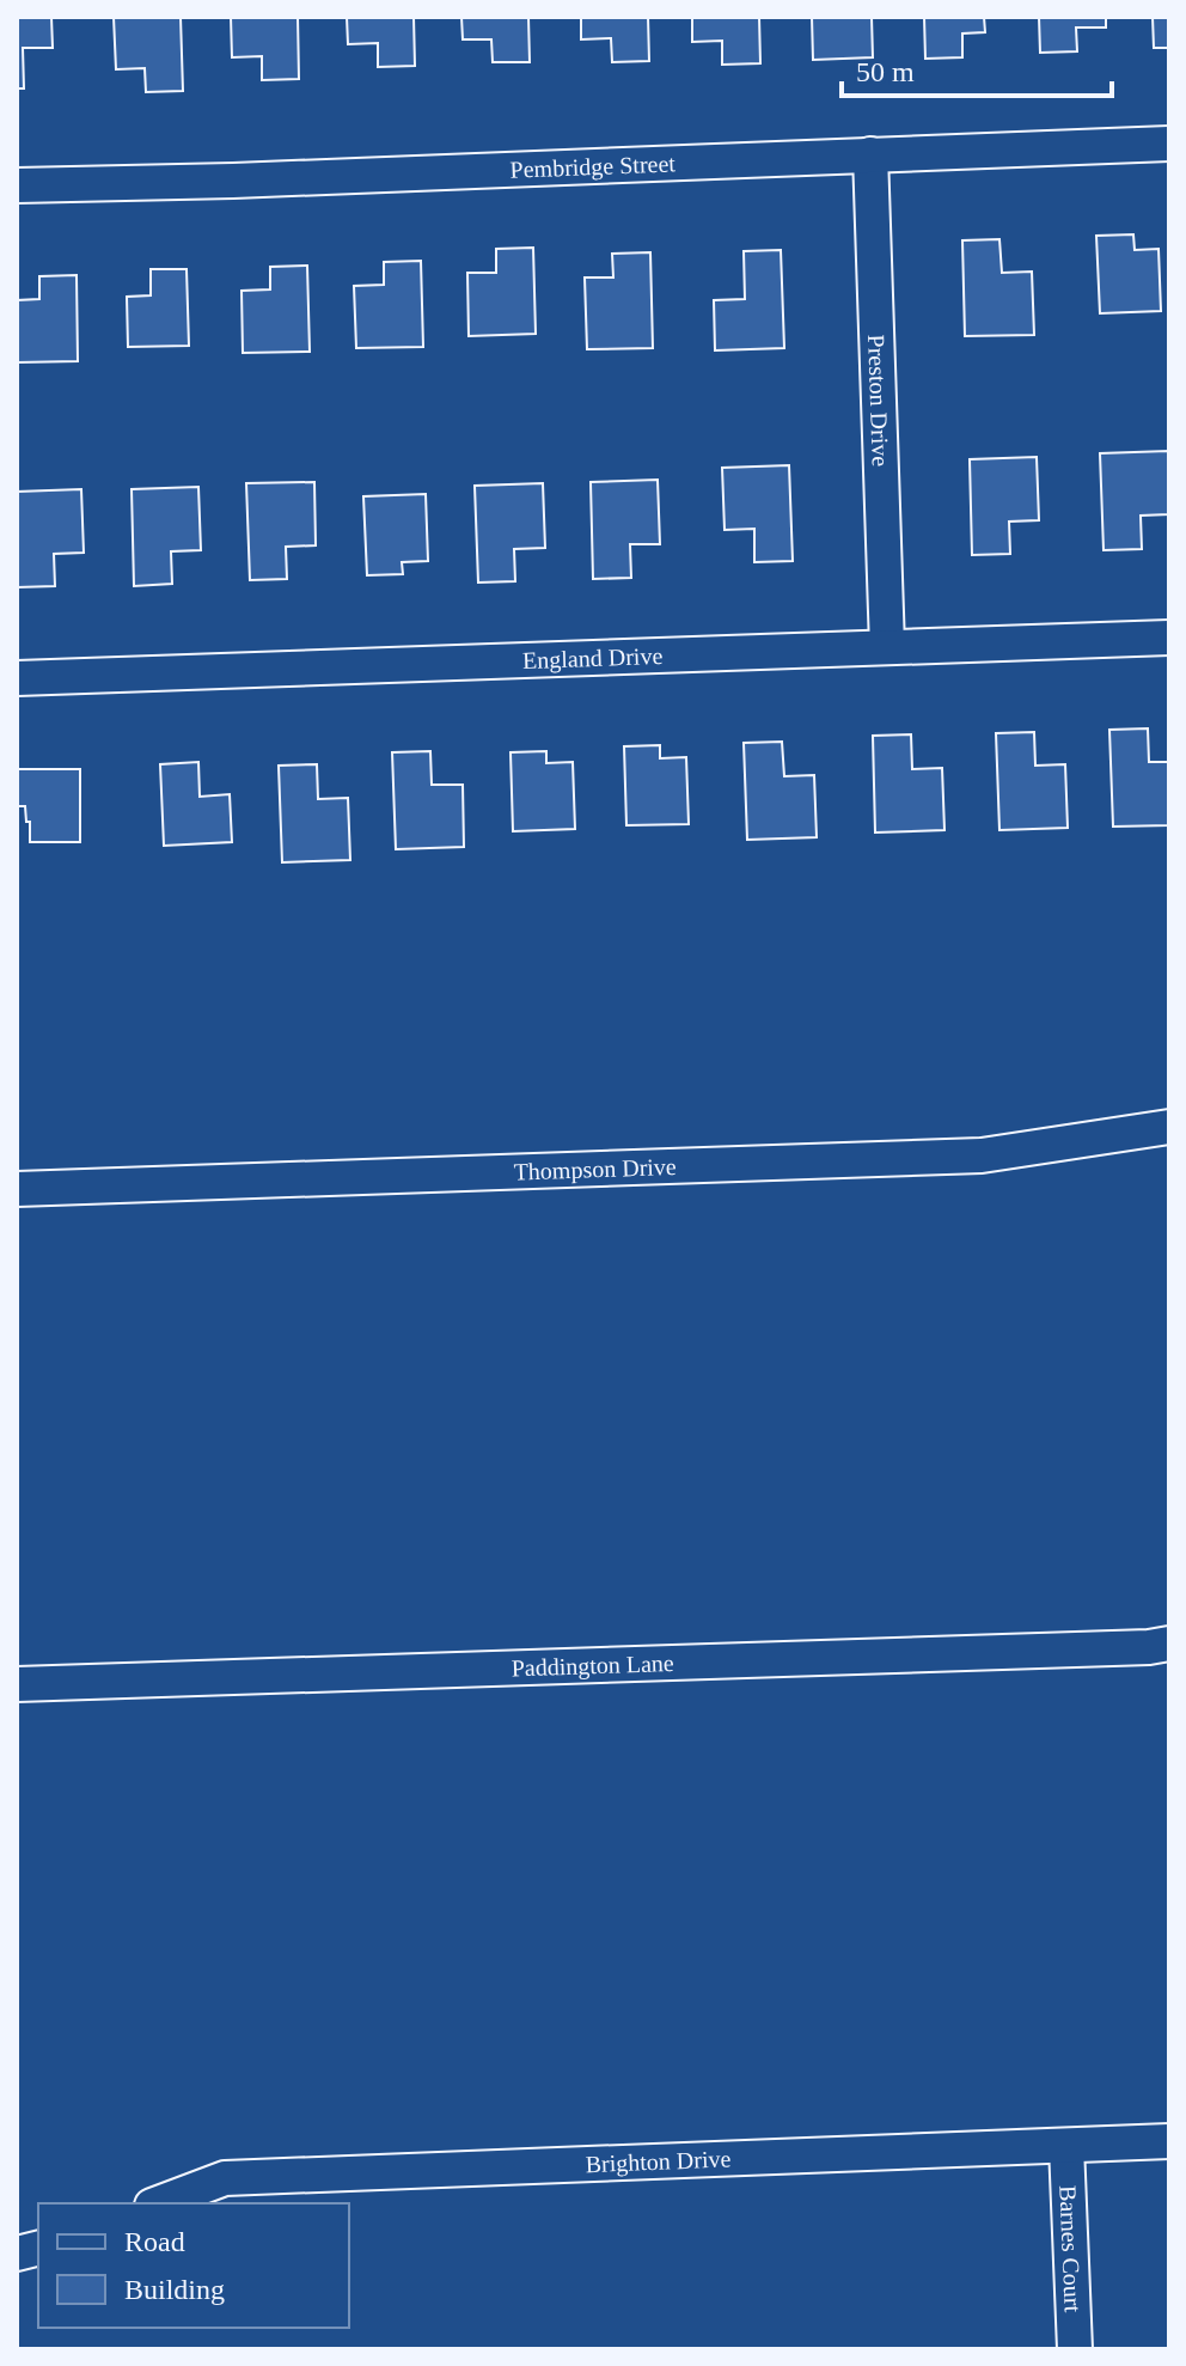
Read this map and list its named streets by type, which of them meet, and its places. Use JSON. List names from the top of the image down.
{
  "streets": {
    "street": [
      "Pembridge Street",
      "Preston Drive",
      "England Drive",
      "Thompson Drive",
      "Paddington Lane",
      "Brighton Drive",
      "Barnes Court"
    ]
  },
  "crossings": [
    ["Pembridge Street", "Preston Drive"],
    ["Preston Drive", "England Drive"],
    ["Brighton Drive", "Barnes Court"]
  ],
  "legend": ["Road", "Building"],
  "scale_bar": "50 m"
}
